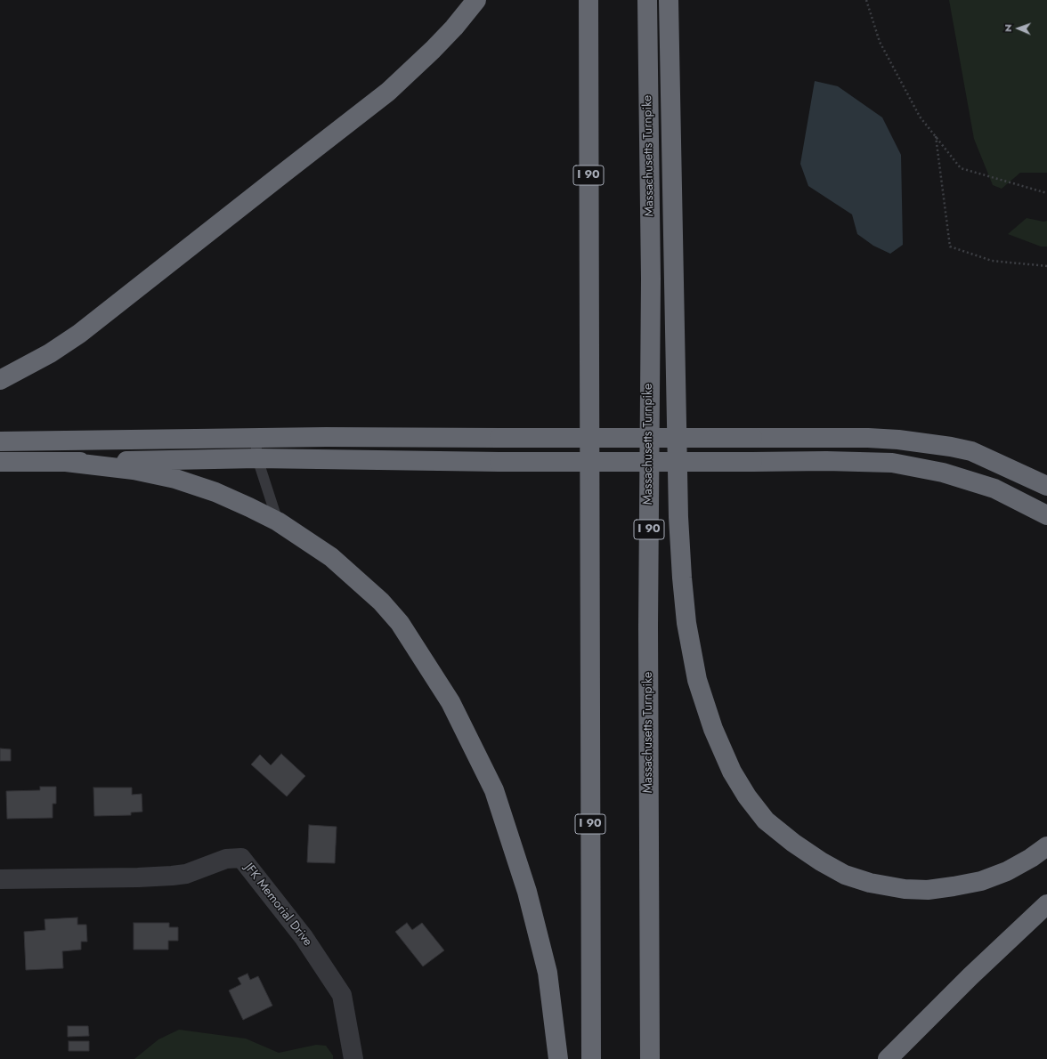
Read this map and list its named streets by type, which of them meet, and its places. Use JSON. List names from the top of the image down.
{
  "streets": {
    "highway": ["Massachusetts Turnpike", "I 90"],
    "street": ["JFK Memorial Drive"]
  },
  "north": "left"
}
